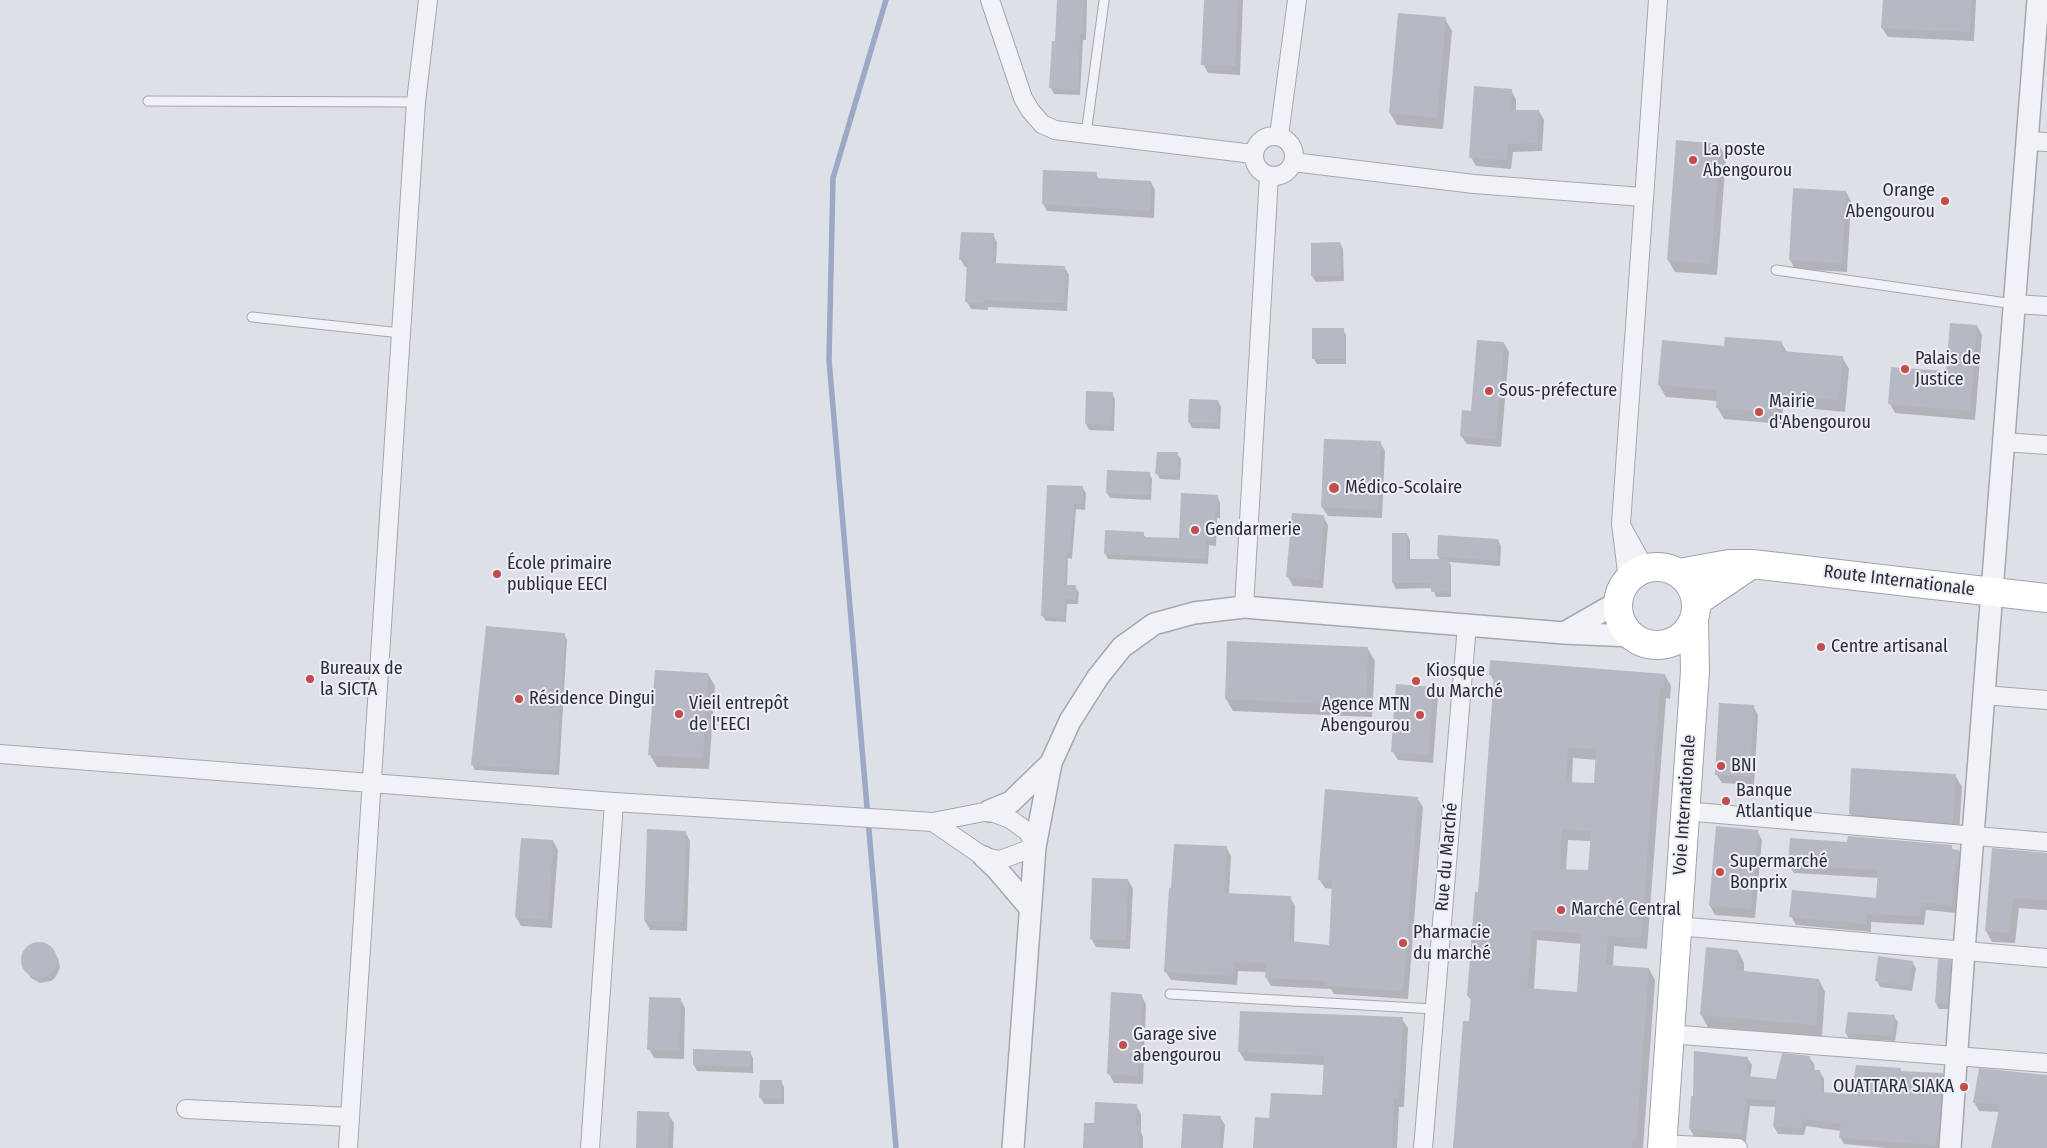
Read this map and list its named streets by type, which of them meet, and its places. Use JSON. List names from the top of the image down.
{
  "streets": {
    "main road": ["Route Internationale", "Voie Internationale"],
    "street": ["Rue du Marché"]
  },
  "crossings": [
    ["Route Internationale", "Voie Internationale"]
  ],
  "places": [
    "La poste Abengourou",
    "Orange Abengourou",
    "Palais de Justice",
    "Sous-préfecture",
    "Mairie d'Abengourou",
    "Médico-Scolaire",
    "Gendarmerie",
    "École primaire publique EECI",
    "Centre artisanal",
    "Bureaux de la SICTA",
    "Kiosque du Marché",
    "Résidence Dingui",
    "Vieil entrepôt de l'EECI",
    "Agence MTN Abengourou",
    "BNI",
    "Banque Atlantique",
    "Supermarché Bonprix",
    "Marché Central",
    "Pharmacie du marché",
    "Garage sive abengourou",
    "OUATTARA SIAKA"
  ]
}
